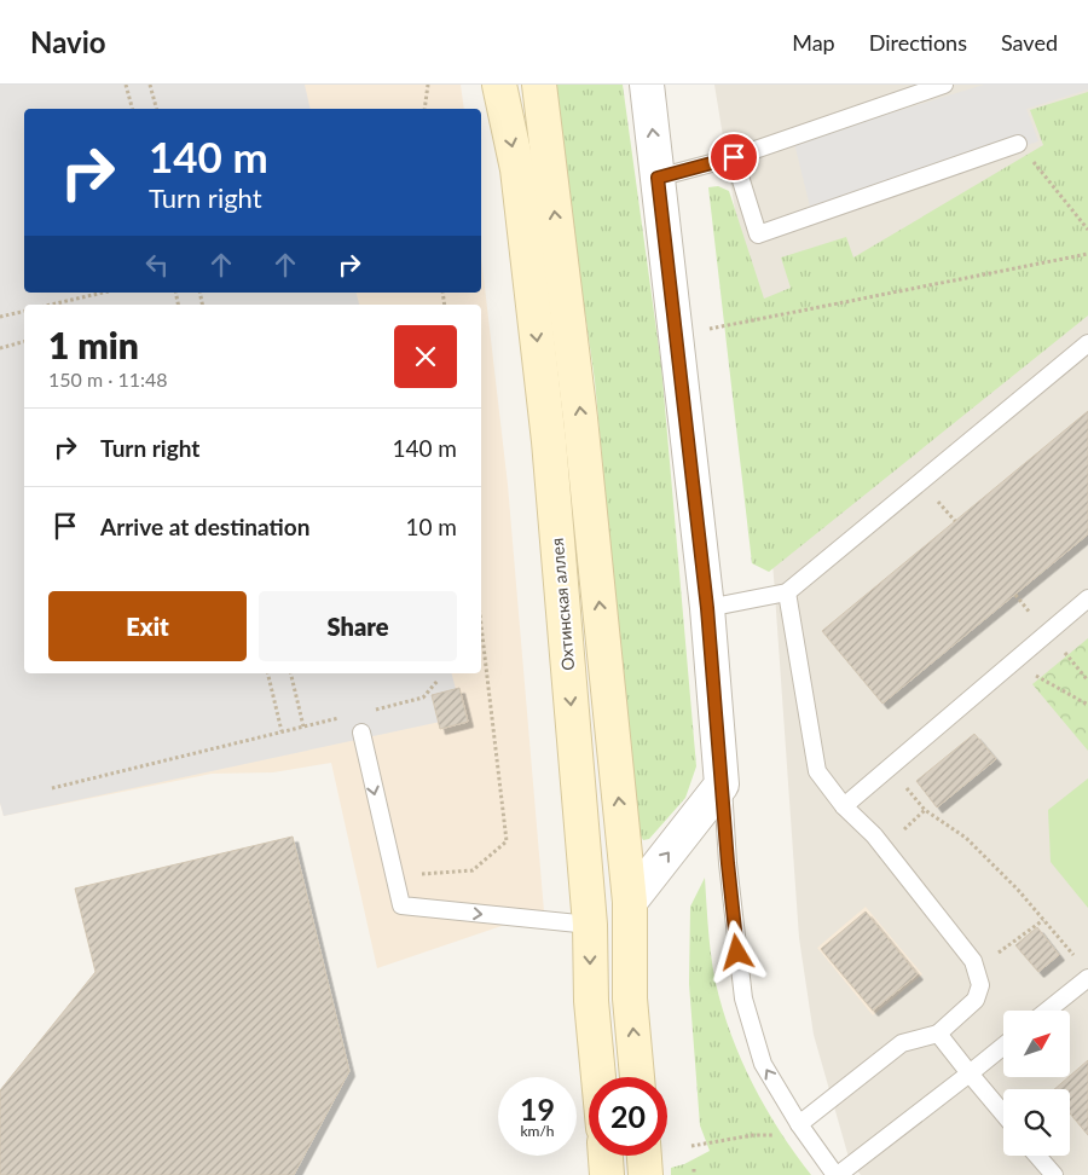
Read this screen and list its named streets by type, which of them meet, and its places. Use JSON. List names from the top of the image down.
{
  "streets": {
    "street": ["Охтинская аллея"]
  },
  "north": "top right",
  "page": {
    "header": "Navio",
    "nav": ["Map", "Directions", "Saved"],
    "turn": ["140 m", "Turn right"],
    "heading": ["1 min", "150 m · 11:48"],
    "list": [
      {
        "name": "Turn right",
        "value": "140 m"
      },
      {
        "name": "Arrive at destination",
        "value": "10 m"
      }
    ],
    "buttons": ["Exit", "Share"],
    "speed": "19 km/h",
    "limit": "20"
  }
}
